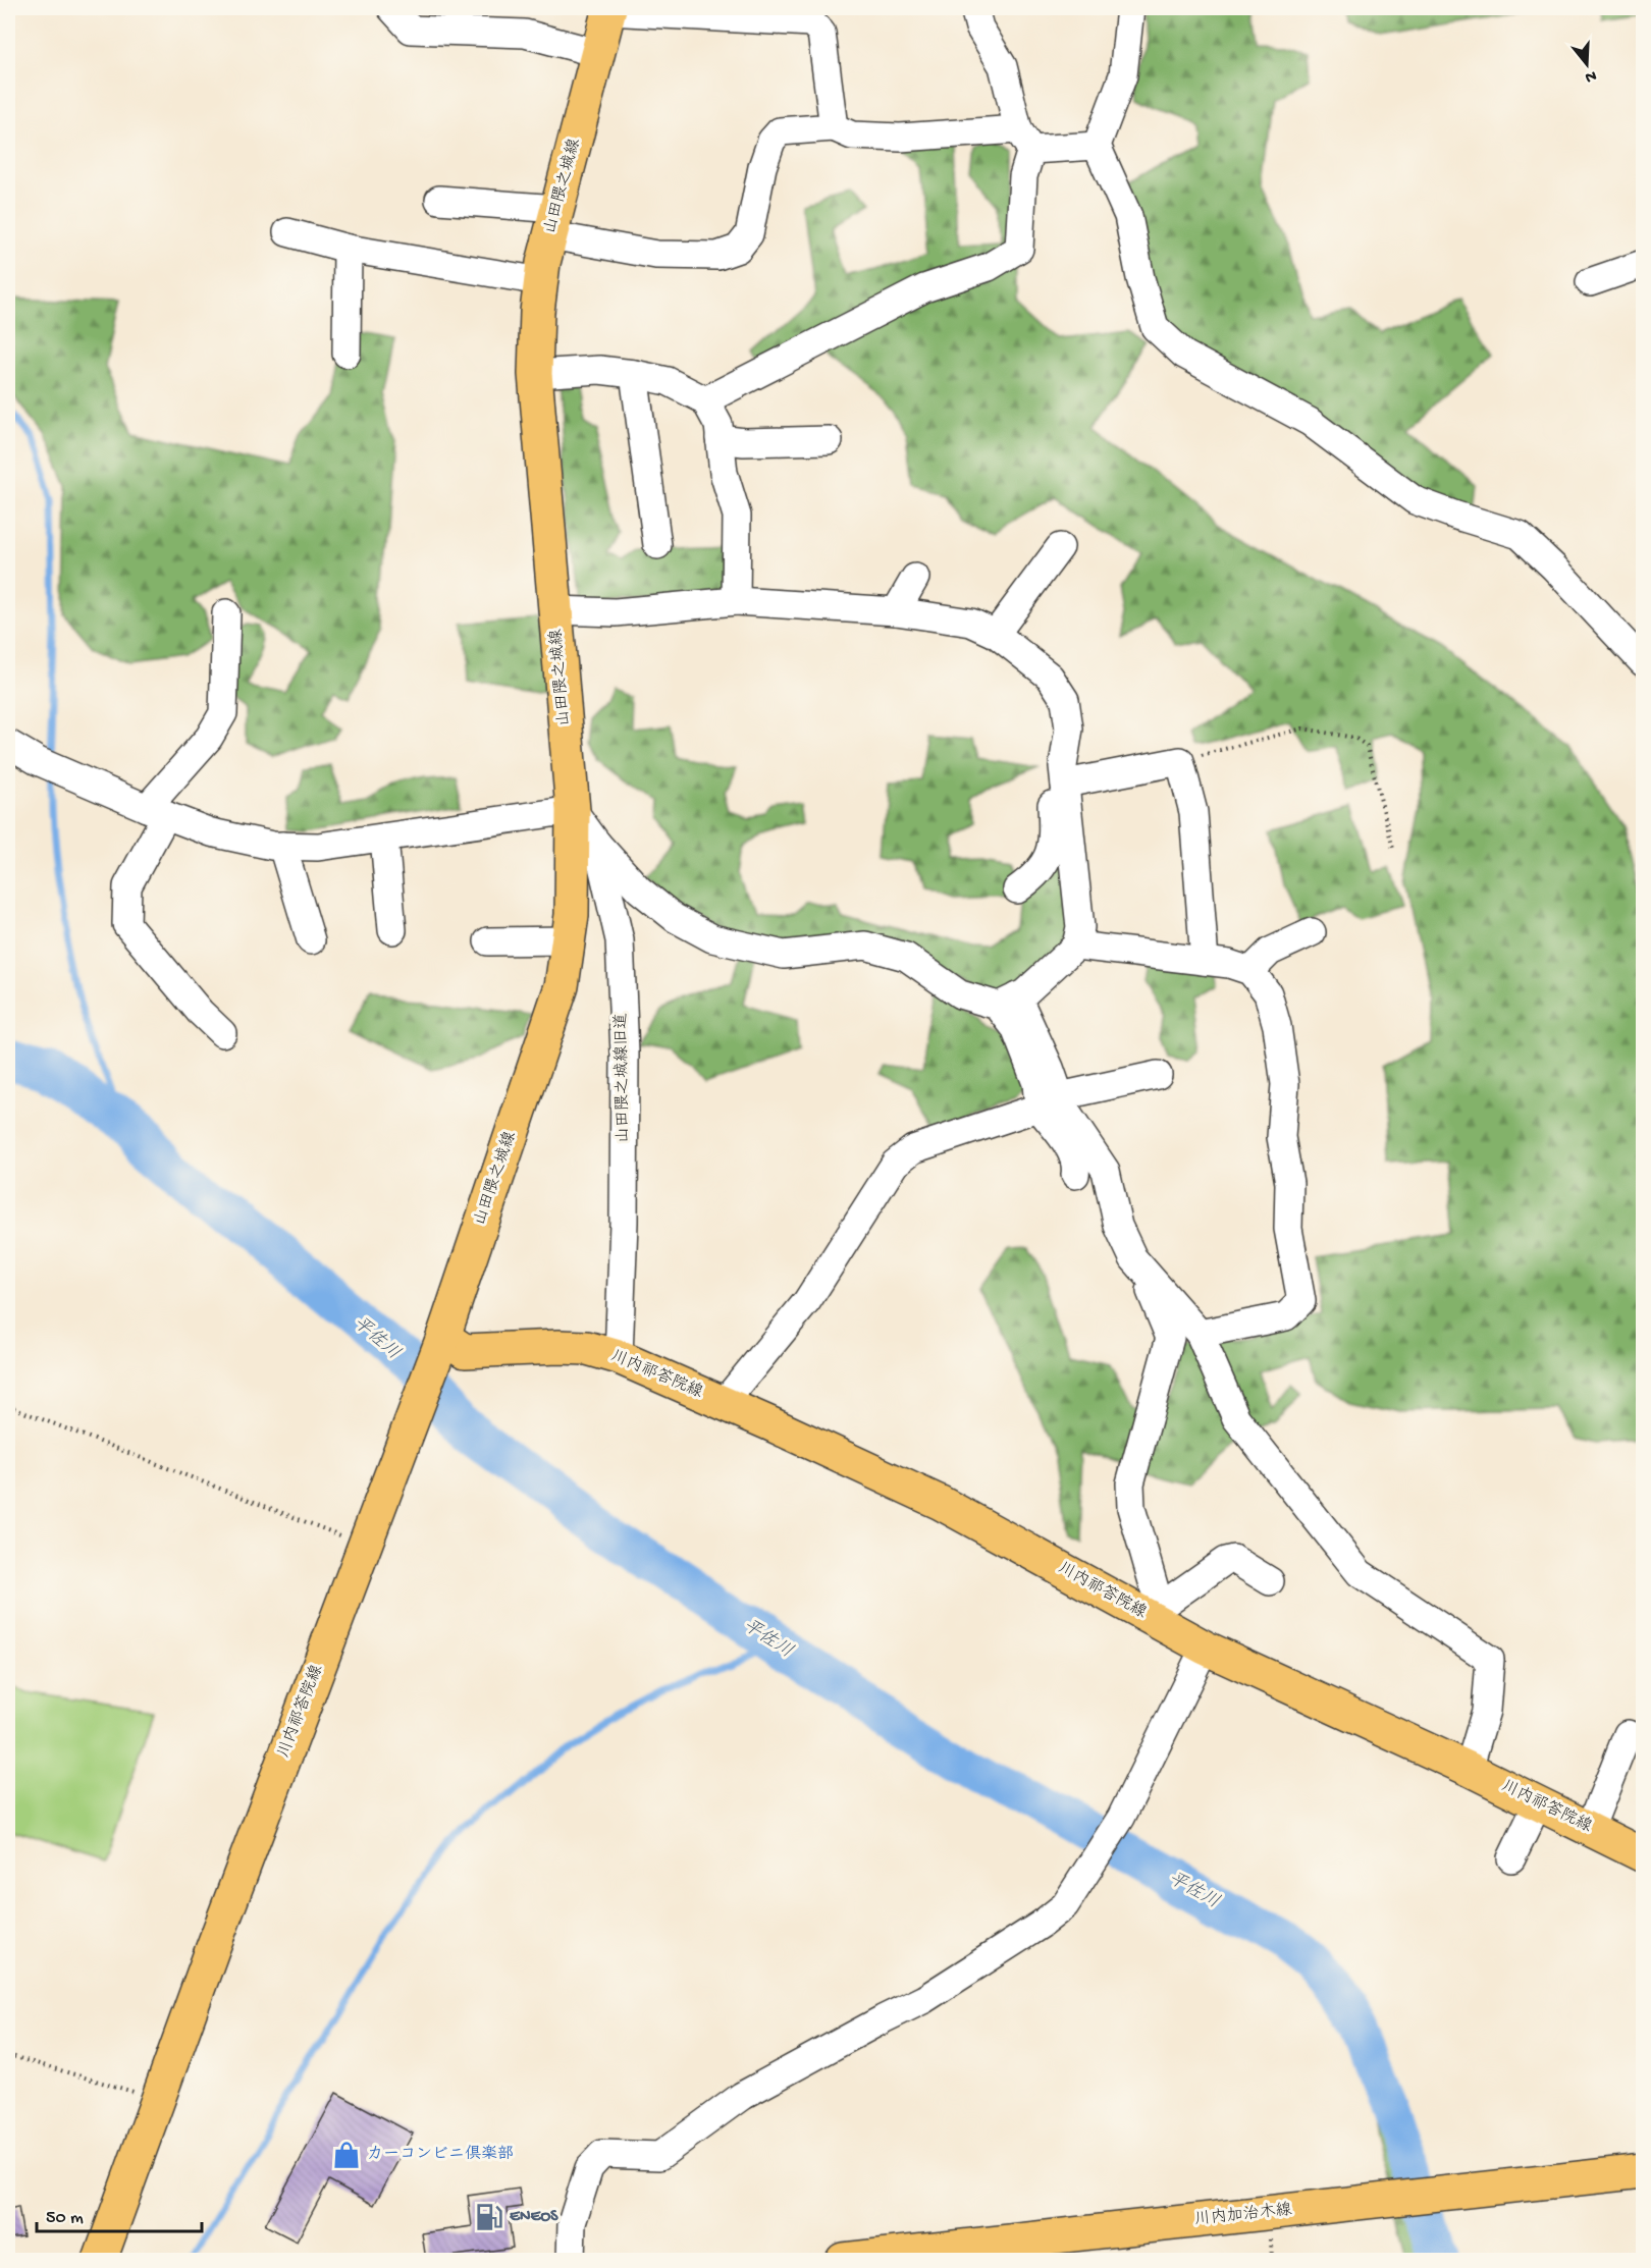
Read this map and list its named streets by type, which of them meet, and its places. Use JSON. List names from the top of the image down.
{
  "streets": {
    "main road": ["山田隈之城線", "川内祁答院線", "川内加治木線"],
    "street": ["山田隈之城線旧道"]
  },
  "crossings": [
    ["山田隈之城線", "山田隈之城線旧道"],
    ["山田隈之城線", "川内祁答院線"],
    ["山田隈之城線旧道", "川内祁答院線"]
  ],
  "water": ["平佐川"],
  "places": {
    "shop": ["カーコンビニ倶楽部"],
    "fuel station": ["ENEOS"]
  },
  "scale_bar": "50 m",
  "north": "bottom"
}
